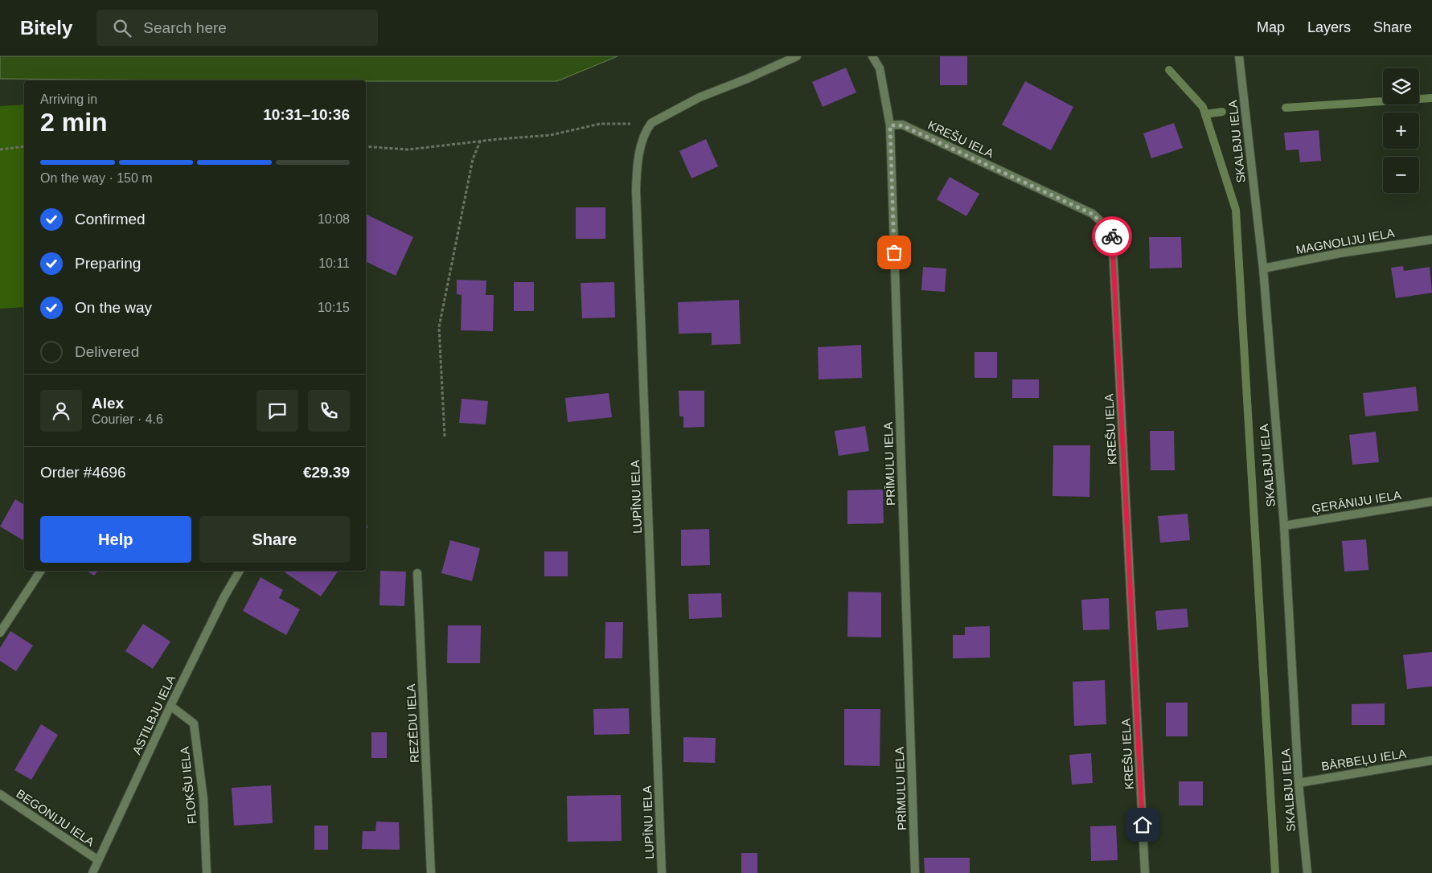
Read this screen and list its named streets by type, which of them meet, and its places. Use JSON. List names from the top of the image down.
{
  "streets": {
    "street": [
      "KREŠU IELA",
      "SKALBJU IELA",
      "MAGNOLIJU IELA",
      "PRĪMULU IELA",
      "LUPĪNU IELA",
      "ĢERĀNIJU IELA",
      "ASTILBJU IELA",
      "REZĒDU IELA",
      "BĀRBEĻU IELA",
      "FLOKŠU IELA",
      "BEGONIJU IELA"
    ]
  },
  "crossings": [
    ["KREŠU IELA", "PRĪMULU IELA"],
    ["SKALBJU IELA", "MAGNOLIJU IELA"],
    ["SKALBJU IELA", "ĢERĀNIJU IELA"],
    ["SKALBJU IELA", "BĀRBEĻU IELA"],
    ["ASTILBJU IELA", "FLOKŠU IELA"],
    ["ASTILBJU IELA", "BEGONIJU IELA"]
  ],
  "page": {
    "header": "Bitely",
    "search": "Search here",
    "nav": ["Map", "Layers", "Share"],
    "map_buttons": ["+", "−"],
    "heading": ["2 min", "Arriving in", "10:31–10:36"],
    "panel": [
      "Alex",
      "Courier · 4.6",
      "Order #4696",
      "€29.39"
    ],
    "bar": "On the way · 150 m",
    "list": [
      ["Confirmed", "10:08"],
      ["Preparing", "10:11"],
      ["On the way", "10:15"],
      "Delivered"
    ],
    "buttons": ["Help", "Share"]
  }
}
